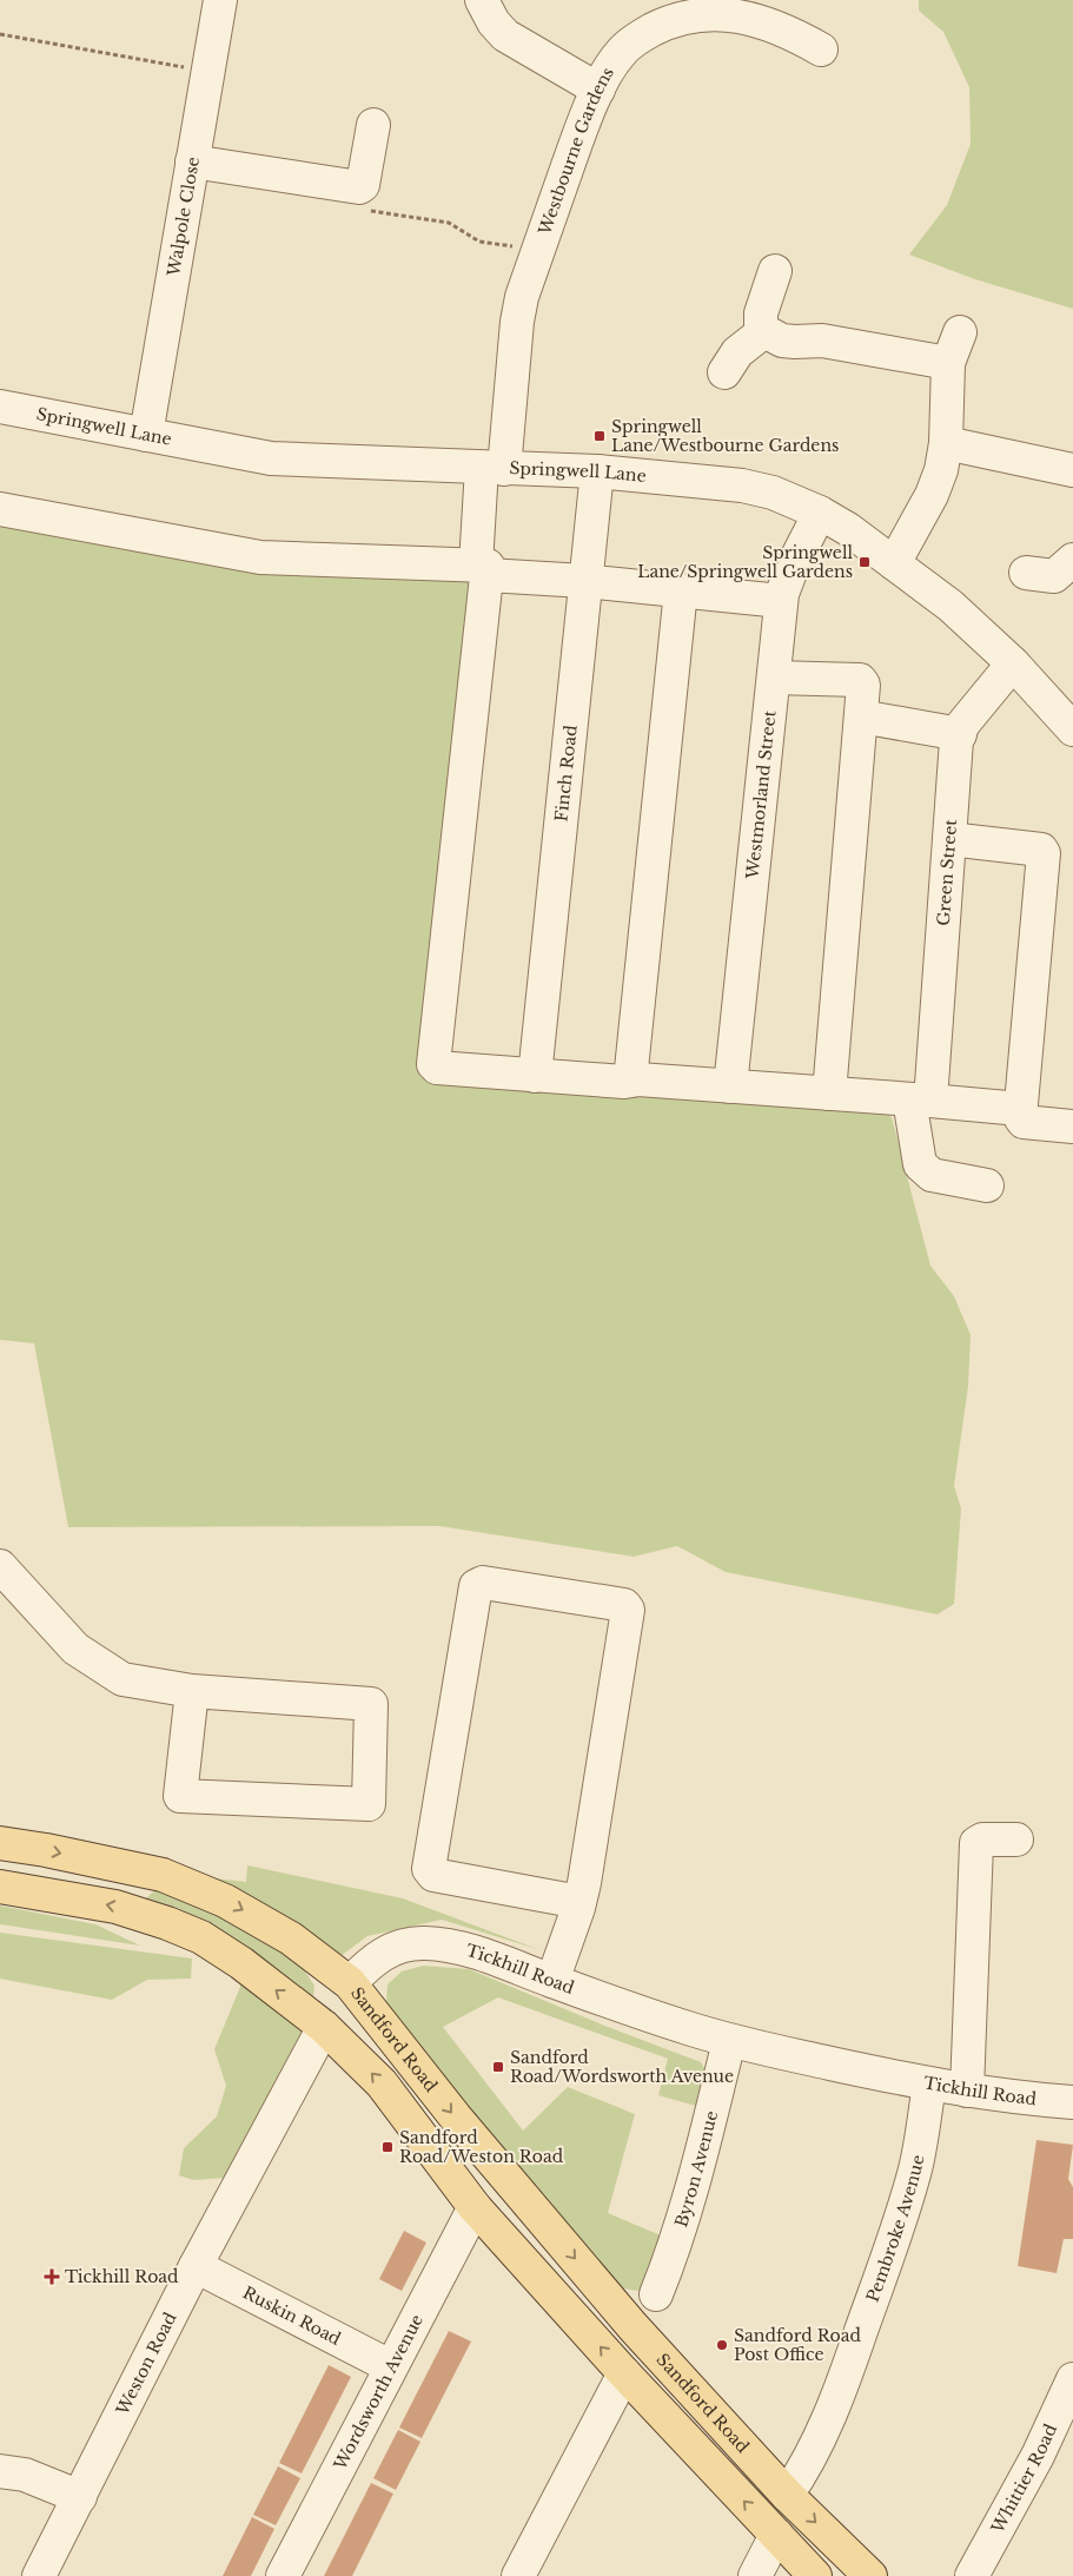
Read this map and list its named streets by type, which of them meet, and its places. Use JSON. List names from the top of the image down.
{
  "streets": {
    "main road": ["Sandford Road"],
    "street": [
      "Westbourne Gardens",
      "Walpole Close",
      "Springwell Lane",
      "Finch Road",
      "Westmorland Street",
      "Green Street",
      "Tickhill Road",
      "Byron Avenue",
      "Pembroke Avenue",
      "Ruskin Road",
      "Weston Road",
      "Wordsworth Avenue",
      "Whittier Road"
    ]
  },
  "crossings": [
    ["Westbourne Gardens", "Springwell Lane"],
    ["Westbourne Gardens", "Finch Road"],
    ["Walpole Close", "Springwell Lane"],
    ["Springwell Lane", "Finch Road"],
    ["Springwell Lane", "Westmorland Street"],
    ["Springwell Lane", "Green Street"],
    ["Tickhill Road", "Sandford Road"],
    ["Tickhill Road", "Byron Avenue"],
    ["Tickhill Road", "Pembroke Avenue"],
    ["Sandford Road", "Byron Avenue"],
    ["Sandford Road", "Pembroke Avenue"],
    ["Sandford Road", "Weston Road"],
    ["Ruskin Road", "Weston Road"],
    ["Ruskin Road", "Wordsworth Avenue"]
  ],
  "places": {
    "transit": [
      "Springwell Lane/Westbourne Gardens",
      "Springwell Lane/Springwell Gardens",
      "Sandford Road/Wordsworth Avenue",
      "Sandford Road/Weston Road"
    ],
    "health": ["Tickhill Road"],
    "other": ["Sandford Road Post Office"]
  }
}
